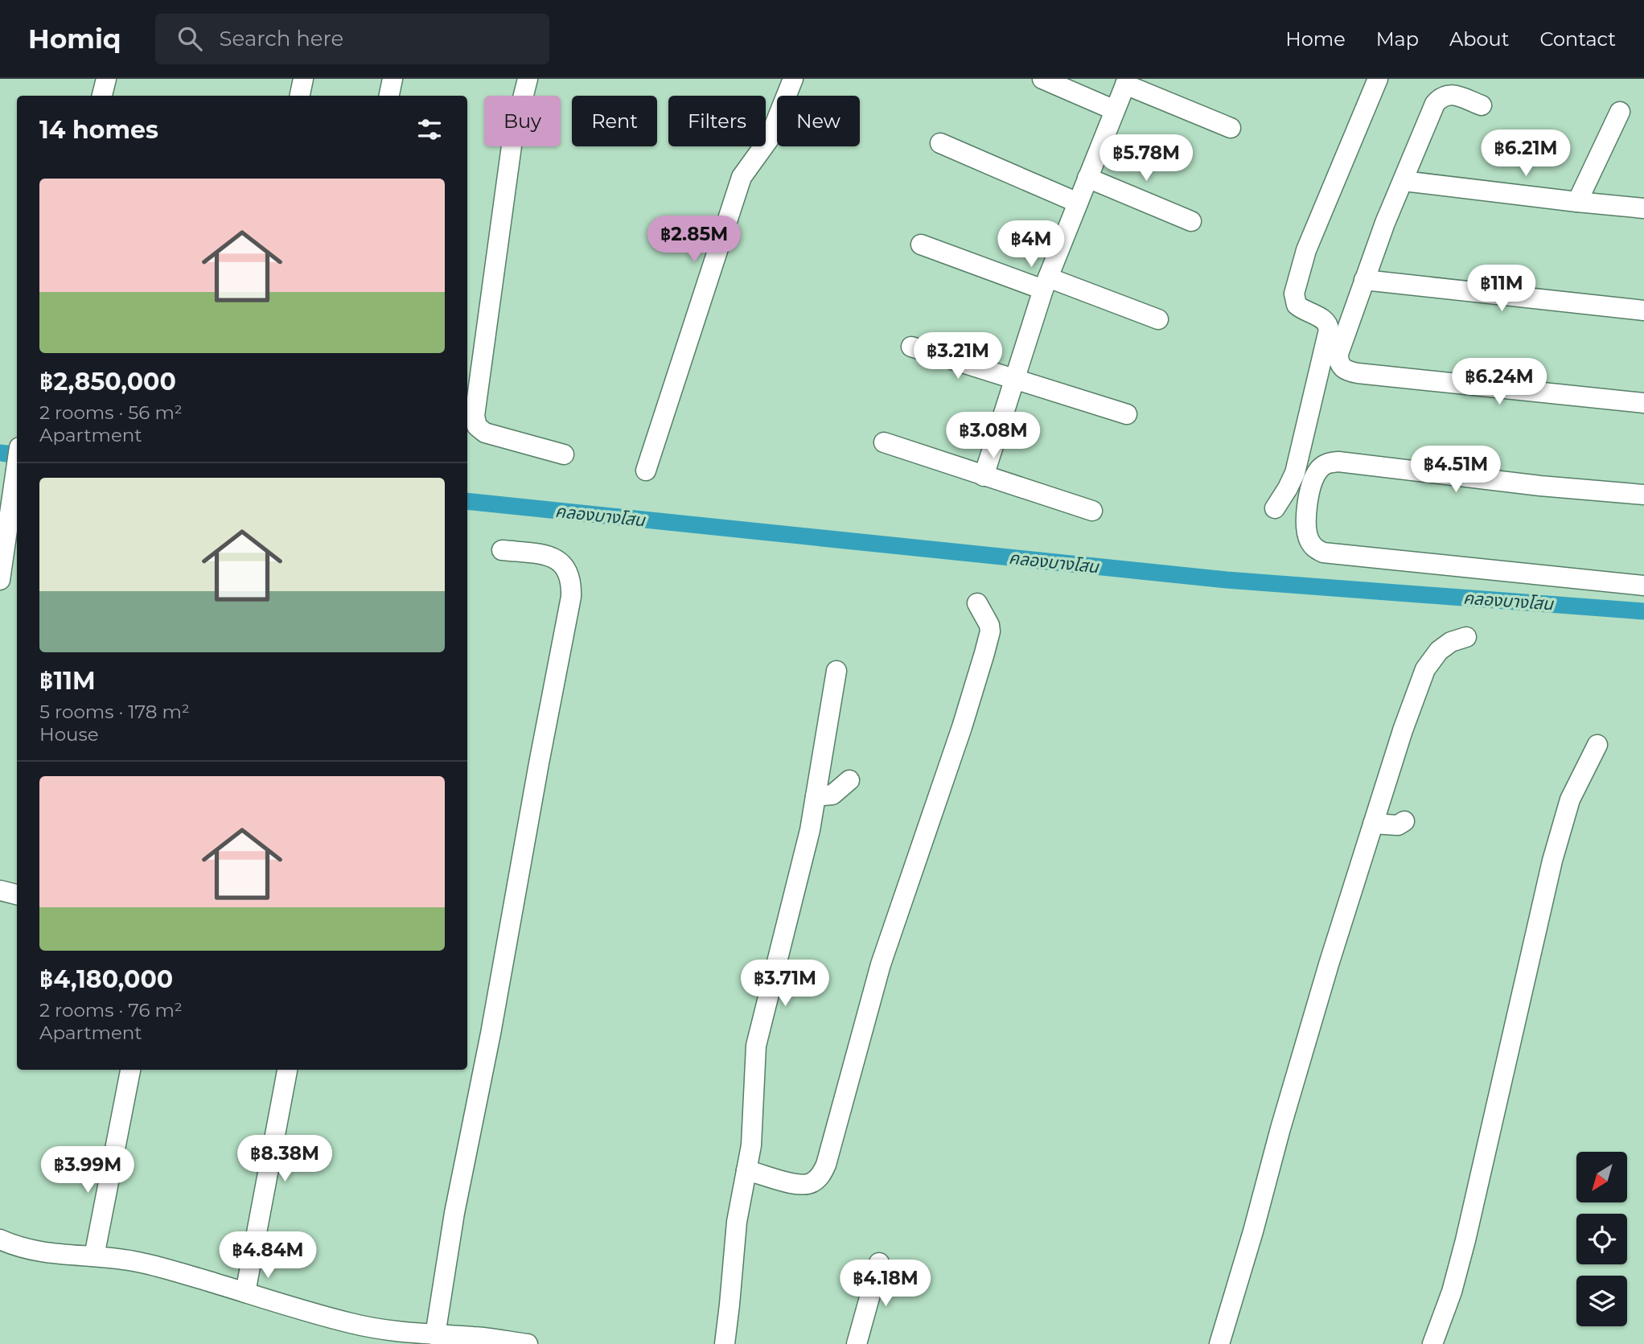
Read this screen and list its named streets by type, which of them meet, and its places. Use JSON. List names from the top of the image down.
{
  "water": ["คลองบางโสน"],
  "north": "bottom left",
  "page": {
    "header": "Homiq",
    "search": "Search here",
    "nav": [
      "Home",
      "Map",
      "About",
      "Contact"
    ],
    "chip": [
      "Buy",
      "Rent",
      "Filters",
      "New"
    ],
    "heading": "14 homes",
    "price": [
      "฿6.21M",
      "฿5.78M",
      "฿2.85M",
      "฿4M",
      "฿11M",
      "฿3.21M",
      "฿6.24M",
      "฿3.08M",
      "฿4.51M",
      "฿3.71M",
      "฿8.38M",
      "฿3.99M",
      "฿4.84M",
      "฿4.18M"
    ],
    "list": [
      {
        "name": "฿2,850,000",
        "note": "2 rooms · 56 m² · Apartment"
      },
      {
        "name": "฿11M",
        "note": "5 rooms · 178 m² · House"
      },
      {
        "name": "฿4,180,000",
        "note": "2 rooms · 76 m² · Apartment"
      }
    ]
  }
}
